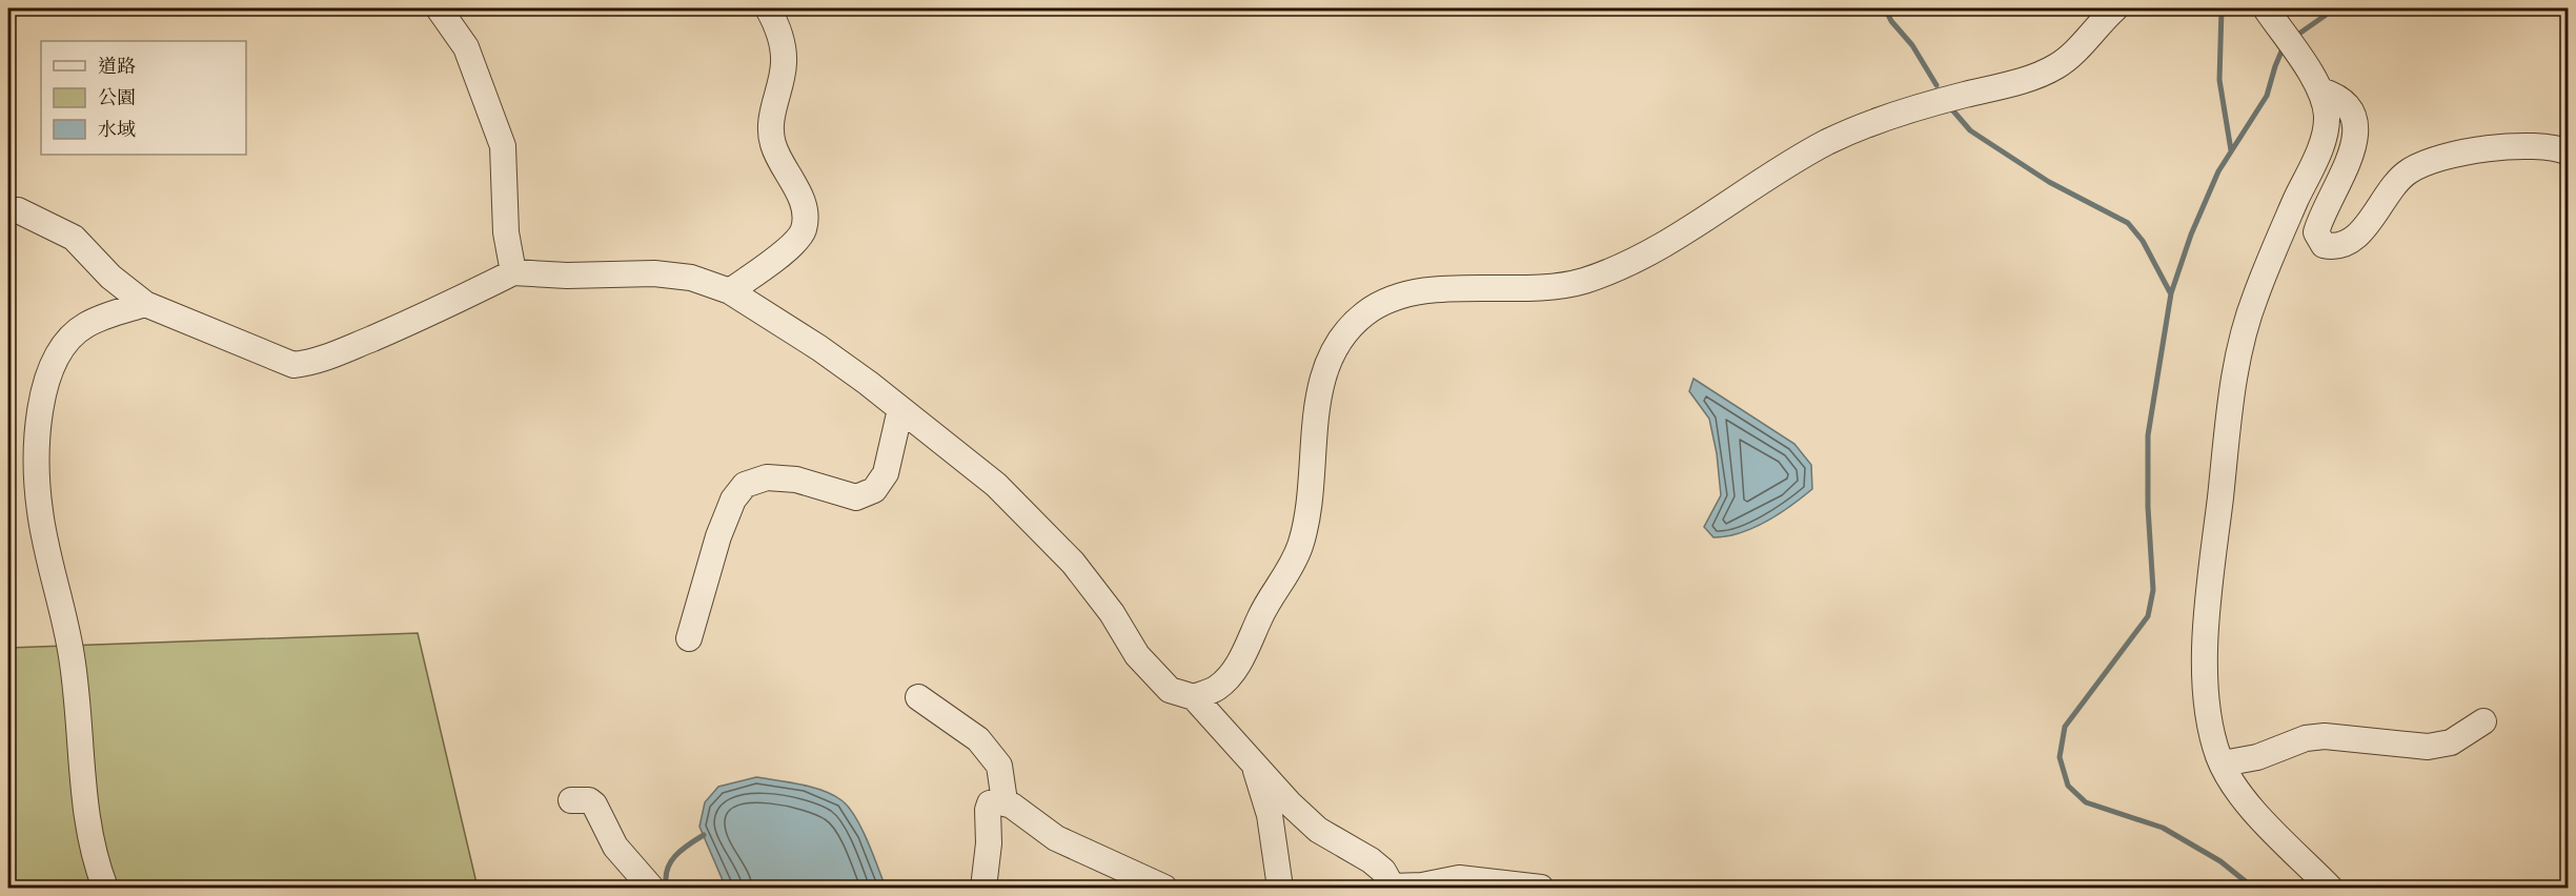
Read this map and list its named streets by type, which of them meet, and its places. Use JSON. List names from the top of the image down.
{
  "legend": ["道路", "公園", "水域"]
}
